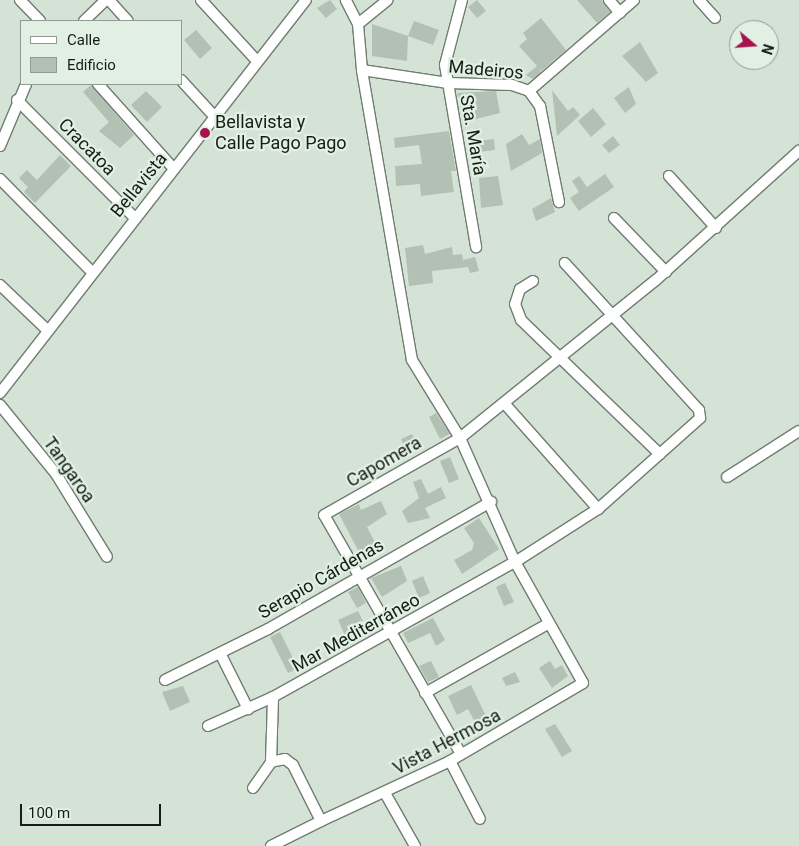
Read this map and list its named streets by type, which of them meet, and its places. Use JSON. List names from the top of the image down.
{
  "streets": {
    "street": [
      "Madeiros",
      "Sta. María",
      "Cracatoa",
      "Bellavista",
      "Capomera",
      "Tangaroa",
      "Serapio Cárdenas",
      "Mar Mediterráneo",
      "Vista Hermosa"
    ]
  },
  "crossings": [
    ["Madeiros", "Sta. María"],
    ["Cracatoa", "Bellavista"],
    ["Capomera", "Serapio Cárdenas"],
    ["Capomera", "Mar Mediterráneo"]
  ],
  "places": ["Bellavista y Calle Pago Pago"],
  "legend": ["Calle", "Edificio"],
  "scale_bar": "100 m",
  "north": "right"
}
